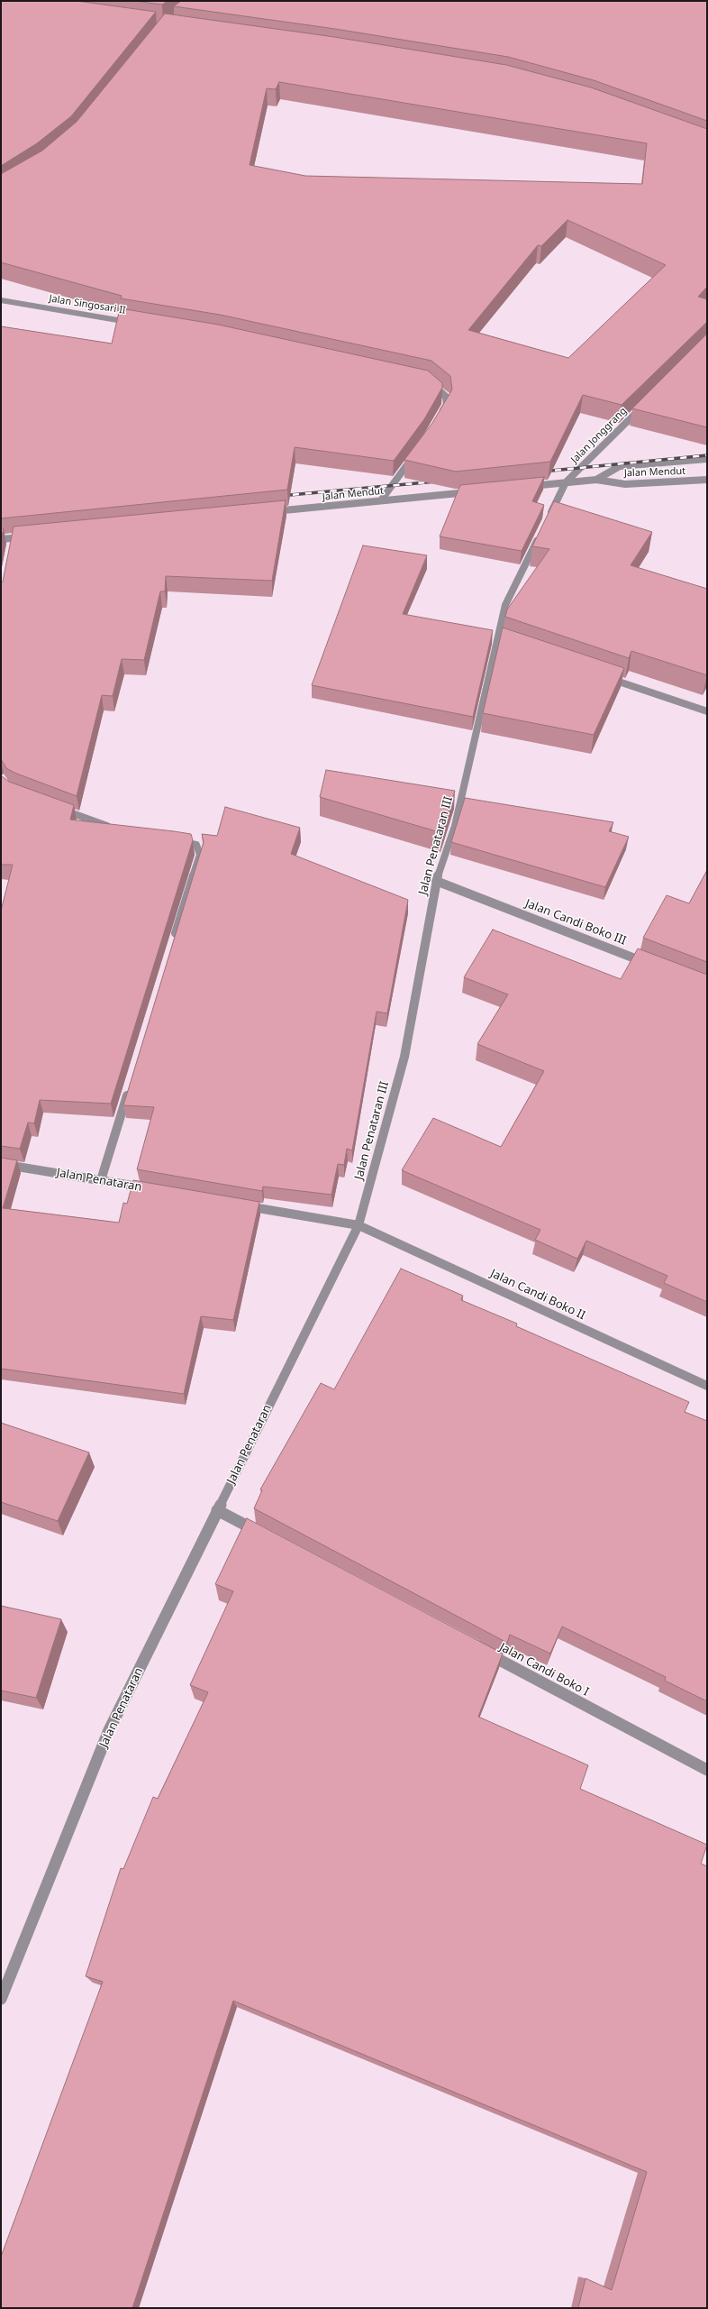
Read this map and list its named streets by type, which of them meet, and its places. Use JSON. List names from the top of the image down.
{
  "streets": {
    "street": [
      "Jalan Singosari II",
      "Jalan Jonggrang",
      "Jalan Mendut",
      "Jalan Penataran III",
      "Jalan Candi Boko III",
      "Jalan Penataran",
      "Jalan Candi Boko II",
      "Jalan Candi Boko I"
    ]
  },
  "crossings": [
    ["Jalan Jonggrang", "Jalan Mendut"],
    ["Jalan Penataran III", "Jalan Candi Boko III"],
    ["Jalan Penataran III", "Jalan Penataran"],
    ["Jalan Penataran III", "Jalan Candi Boko II"],
    ["Jalan Penataran", "Jalan Candi Boko II"]
  ]
}
